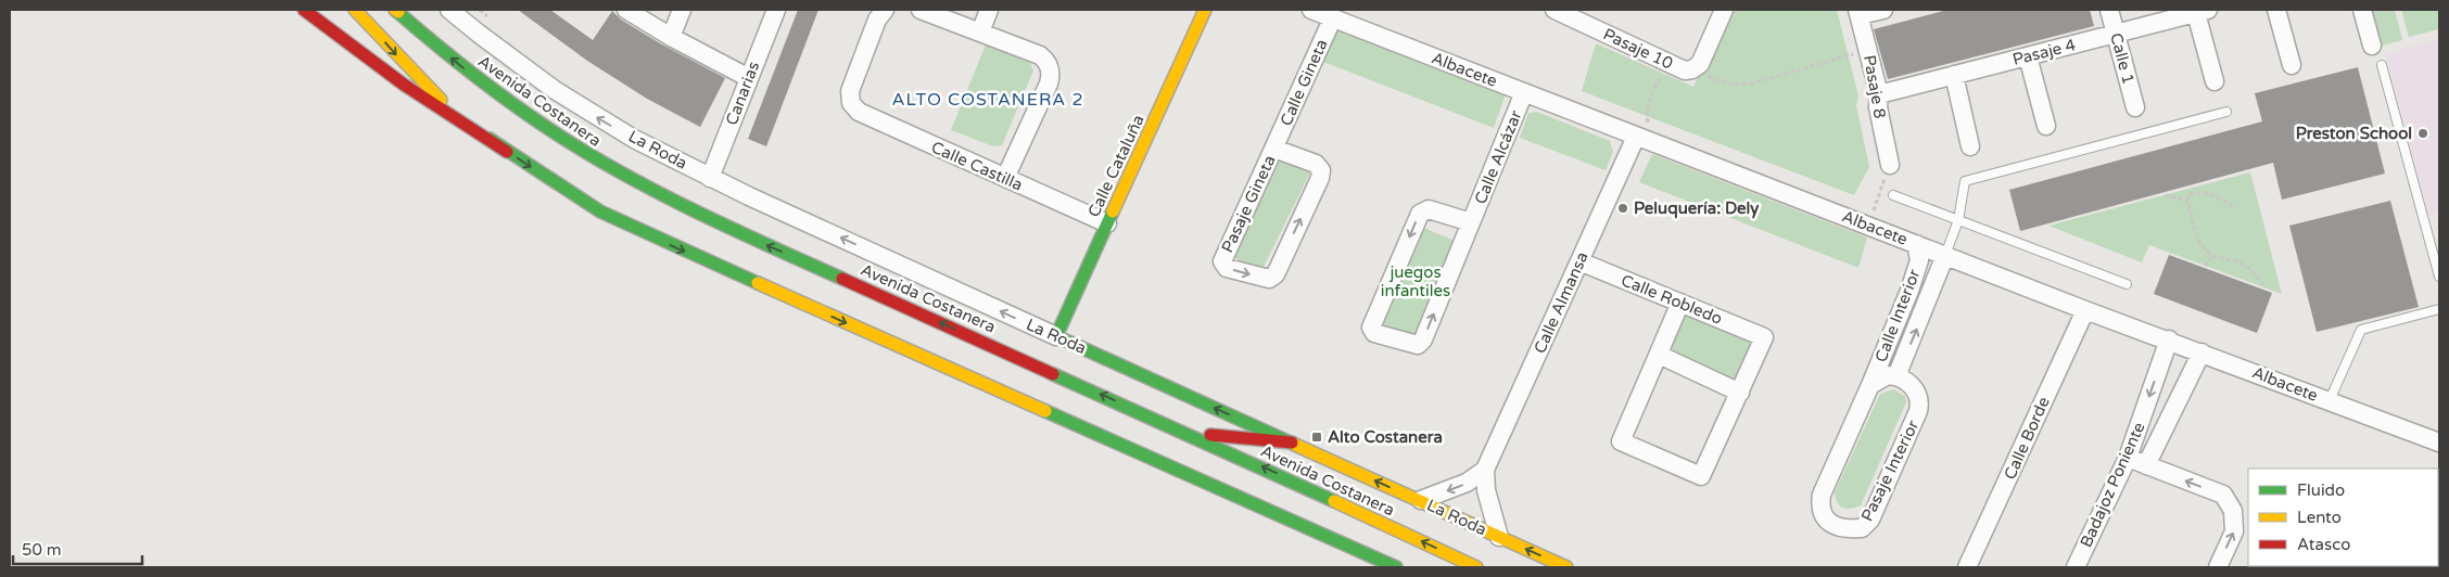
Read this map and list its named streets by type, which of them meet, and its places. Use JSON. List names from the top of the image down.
{
  "streets": {
    "main road": ["Avenida Costanera", "La Roda", "Calle Cataluña"],
    "street": [
      "Pasaje 10",
      "Pasaje 4",
      "Calle 1",
      "Albacete",
      "Calle Gineta",
      "Pasaje 8",
      "Canarias",
      "Calle Alcázar",
      "Calle Castilla",
      "Pasaje Gineta",
      "Calle Robledo",
      "Calle Almansa",
      "Calle Interior",
      "Calle Borde",
      "Pasaje Interior",
      "Badajoz Poniente"
    ]
  },
  "crossings": [
    ["Pasaje 4", "Calle 1"],
    ["Pasaje 4", "Pasaje 8"],
    ["Albacete", "Calle Gineta"],
    ["Albacete", "Calle Alcázar"],
    ["Albacete", "Calle Almansa"],
    ["Albacete", "Calle Interior"],
    ["Albacete", "Calle Borde"],
    ["Albacete", "Badajoz Poniente"],
    ["Calle Gineta", "Pasaje Gineta"],
    ["Canarias", "La Roda"],
    ["La Roda", "Calle Cataluña"],
    ["Calle Castilla", "Calle Cataluña"],
    ["Calle Robledo", "Calle Almansa"],
    ["Calle Interior", "Pasaje Interior"]
  ],
  "one_way": ["La Roda"],
  "districts": ["ALTO COSTANERA 2"],
  "parks": ["juegos infantiles"],
  "places": {
    "other": ["Preston School", "Peluquería: Dely"],
    "transit": ["Alto Costanera"]
  },
  "legend": ["Fluido", "Lento", "Atasco"],
  "scale_bar": "50 m"
}
